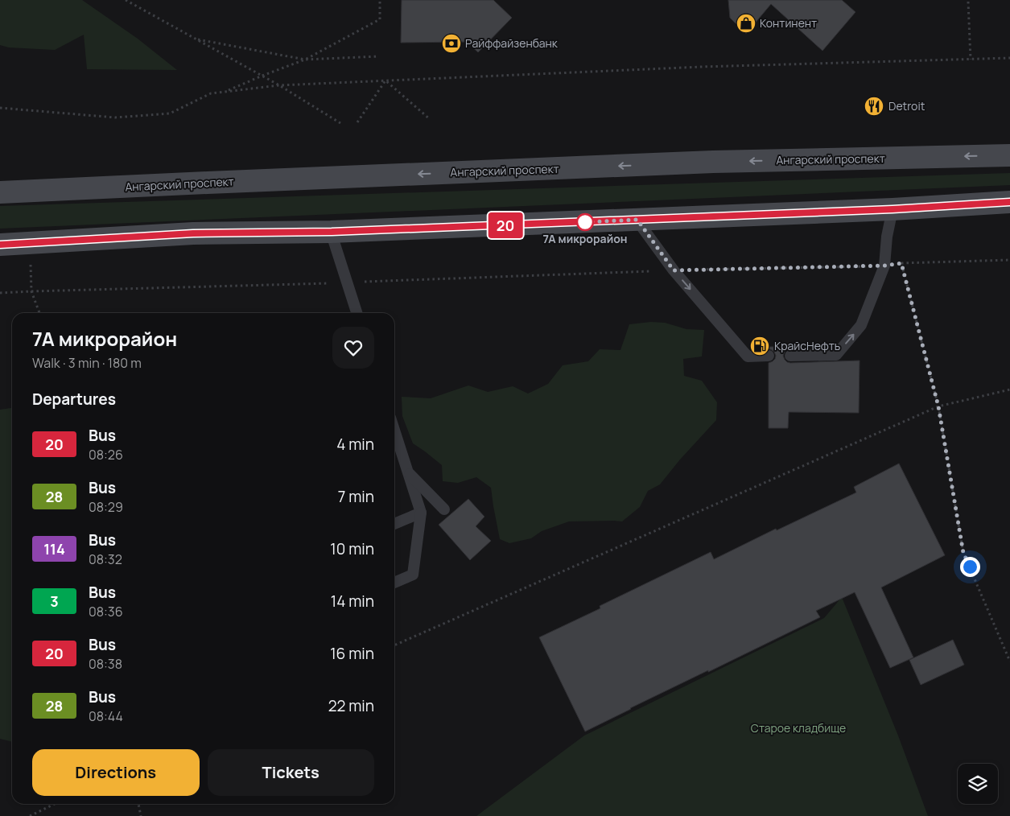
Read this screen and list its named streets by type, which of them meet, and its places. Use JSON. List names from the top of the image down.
{
  "streets": {
    "street": ["Ангарский проспект"]
  },
  "parks": ["Старое кладбище"],
  "places": {
    "shop": ["Континент"],
    "bank": ["Райффайзенбанк"],
    "restaurant": ["Detroit"],
    "other": ["7А микрорайон"],
    "fuel station": ["КрайсНефть"]
  },
  "lines": ["bus line 20"],
  "page": {
    "on_map": "20",
    "heading": [
      ["7А микрорайон", "Walk · 3 min · 180 m"],
      "Departures"
    ],
    "list": [
      {
        "mark": "20",
        "name": "Bus",
        "note": "08:26",
        "value": "4 min"
      },
      {
        "mark": "28",
        "name": "Bus",
        "note": "08:29",
        "value": "7 min"
      },
      {
        "mark": "114",
        "name": "Bus",
        "note": "08:32",
        "value": "10 min"
      },
      {
        "mark": "3",
        "name": "Bus",
        "note": "08:36",
        "value": "14 min"
      },
      {
        "mark": "20",
        "name": "Bus",
        "note": "08:38",
        "value": "16 min"
      },
      {
        "mark": "28",
        "name": "Bus",
        "note": "08:44",
        "value": "22 min"
      }
    ],
    "buttons": ["Directions", "Tickets"]
  }
}
